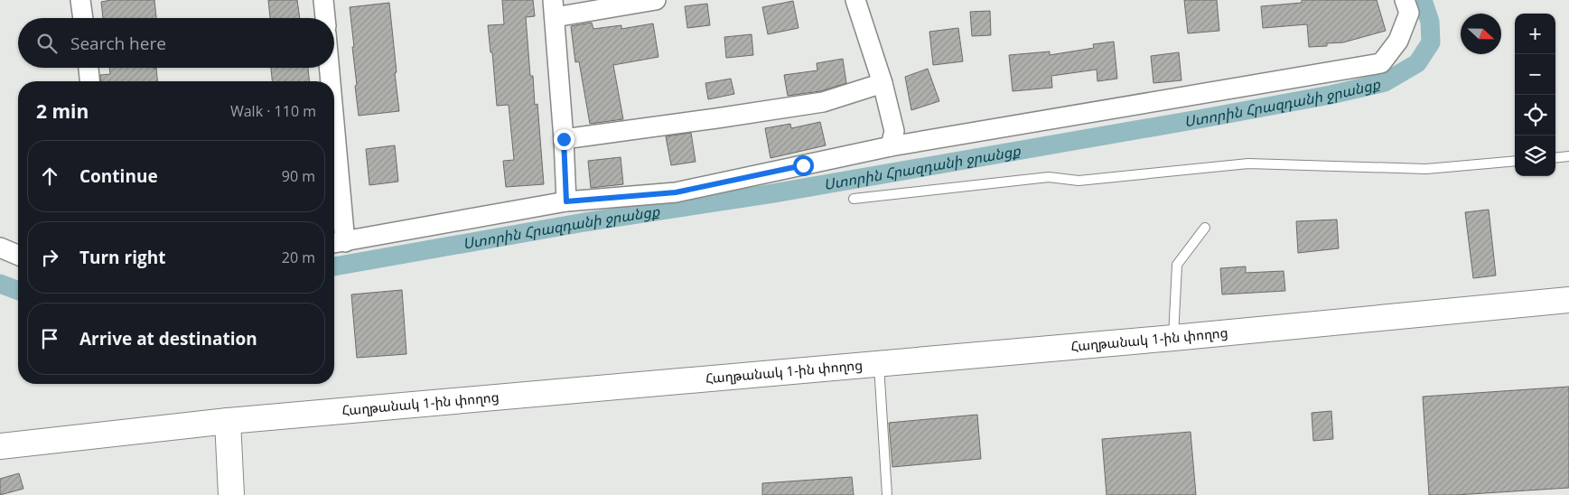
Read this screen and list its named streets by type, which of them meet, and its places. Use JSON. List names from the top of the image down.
{
  "streets": {
    "main road": ["Հաղթանակ 1-ին փողոց"]
  },
  "water": ["Ստորին Հրազդանի ջրանցք"],
  "north": "right",
  "page": {
    "map_buttons": ["+", "−"],
    "search": "Search here",
    "heading": ["2 min", "Walk · 110 m"],
    "list": [
      ["Continue", "90 m"],
      ["Turn right", "20 m"],
      "Arrive at destination"
    ]
  }
}
